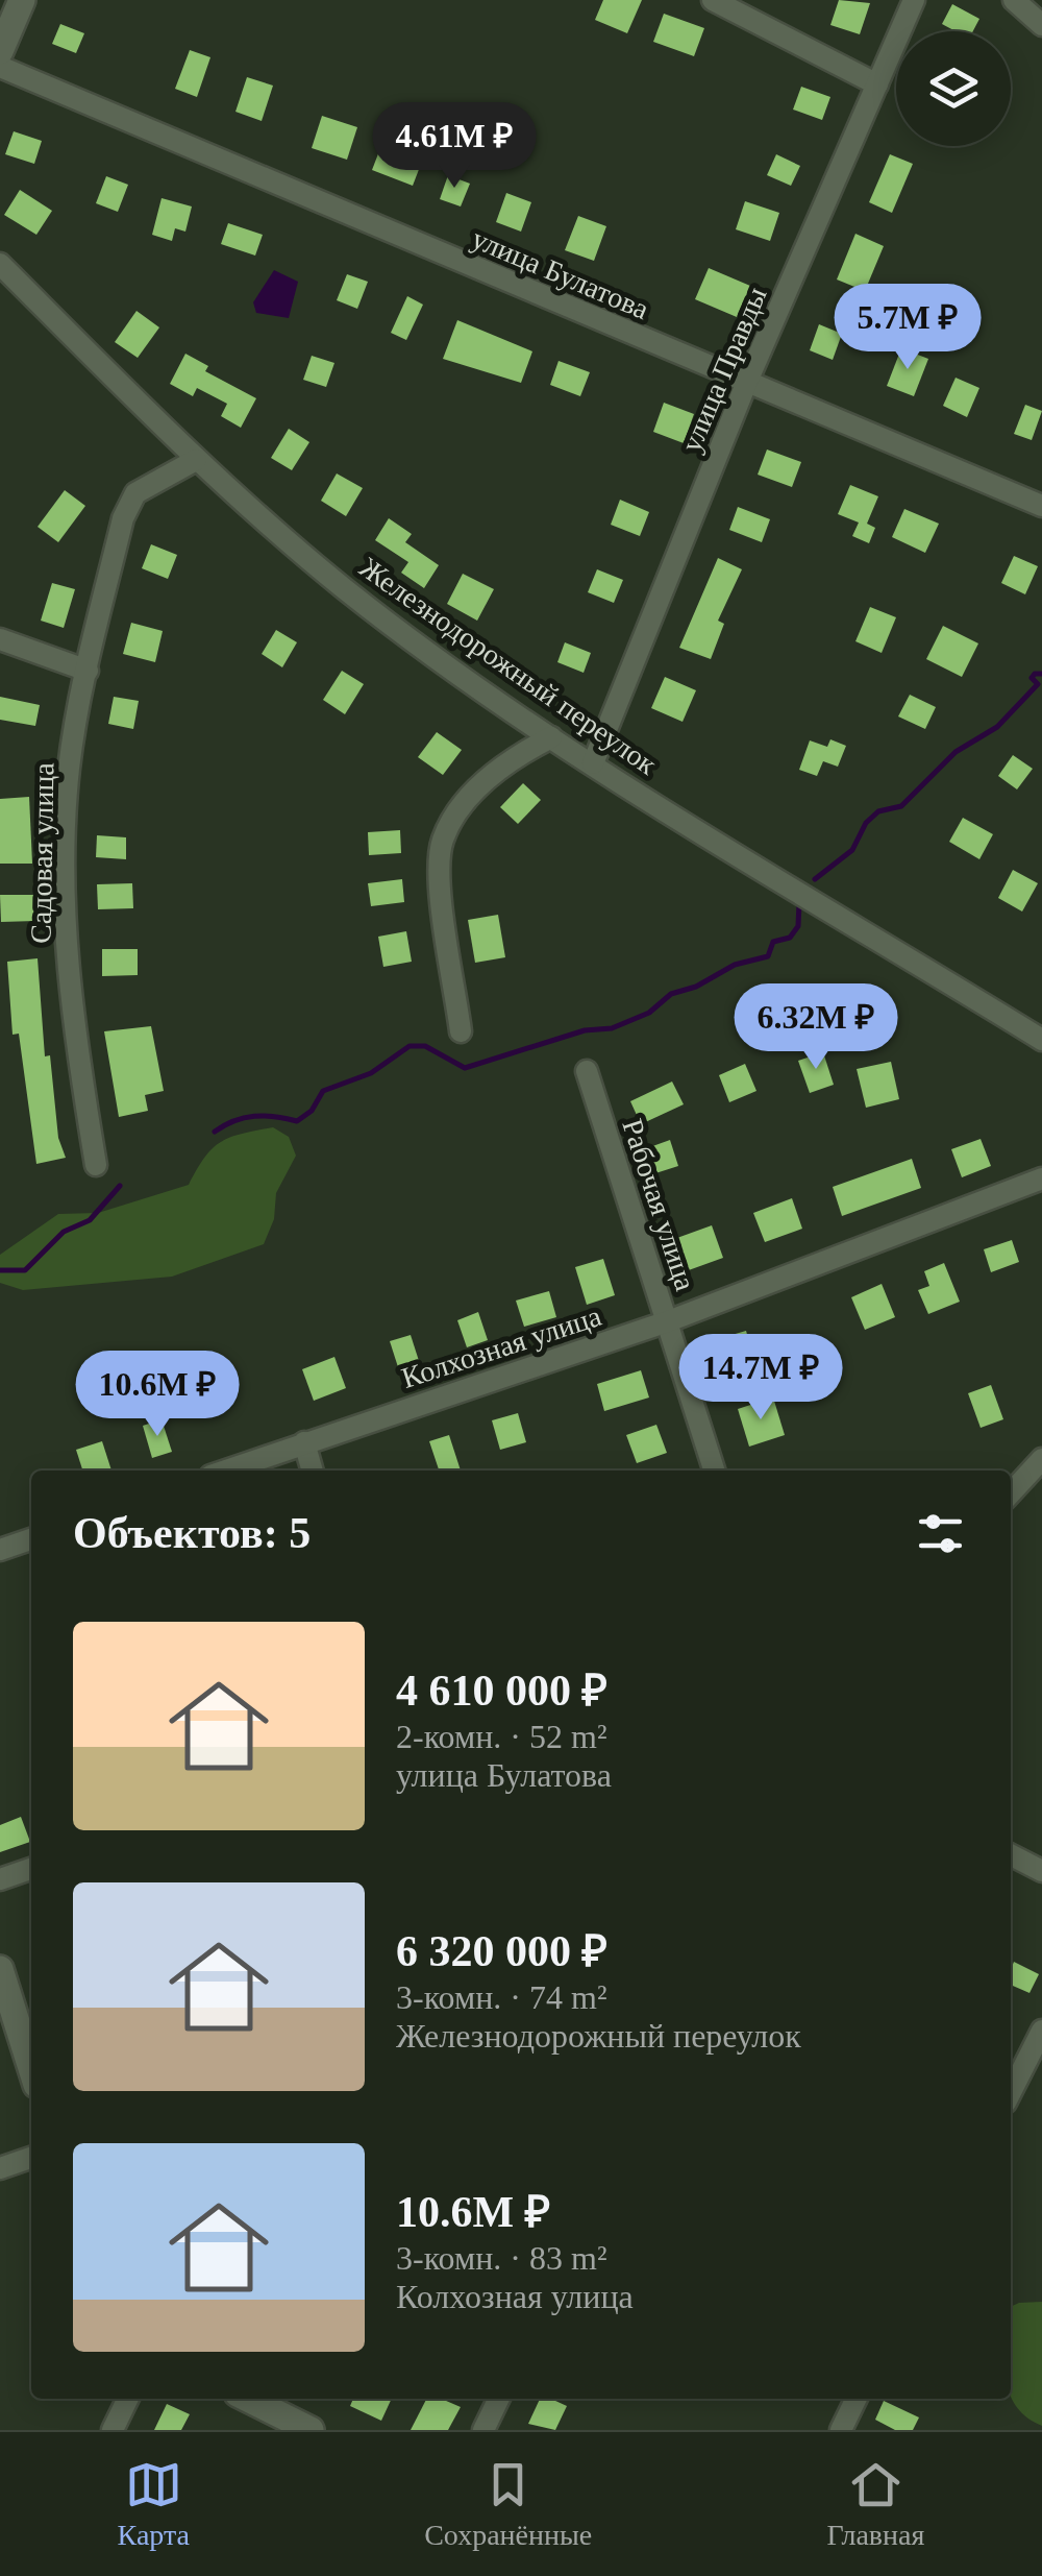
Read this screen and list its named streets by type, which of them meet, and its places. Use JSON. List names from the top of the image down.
{
  "streets": {
    "street": [
      "улица Булатова",
      "улица Правды",
      "Железнодорожный переулок",
      "Садовая улица",
      "Рабочая улица",
      "Колхозная улица"
    ]
  },
  "crossings": [
    ["улица Булатова", "улица Правды"],
    ["улица Правды", "Железнодорожный переулок"],
    ["Железнодорожный переулок", "Садовая улица"],
    ["Рабочая улица", "Колхозная улица"]
  ],
  "page": {
    "price": [
      "4.61M ₽",
      "5.7M ₽",
      "6.32M ₽",
      "14.7M ₽",
      "10.6M ₽"
    ],
    "heading": "Объектов: 5",
    "list": [
      {
        "name": "4 610 000 ₽",
        "note": "2-комн. · 52 m² · улица Булатова"
      },
      {
        "name": "6 320 000 ₽",
        "note": "3-комн. · 74 m² · Железнодорожный переулок"
      },
      {
        "name": "10.6M ₽",
        "note": "3-комн. · 83 m² · Колхозная улица"
      }
    ],
    "tabs": ["Карта", "Сохранённые", "Главная"]
  }
}
